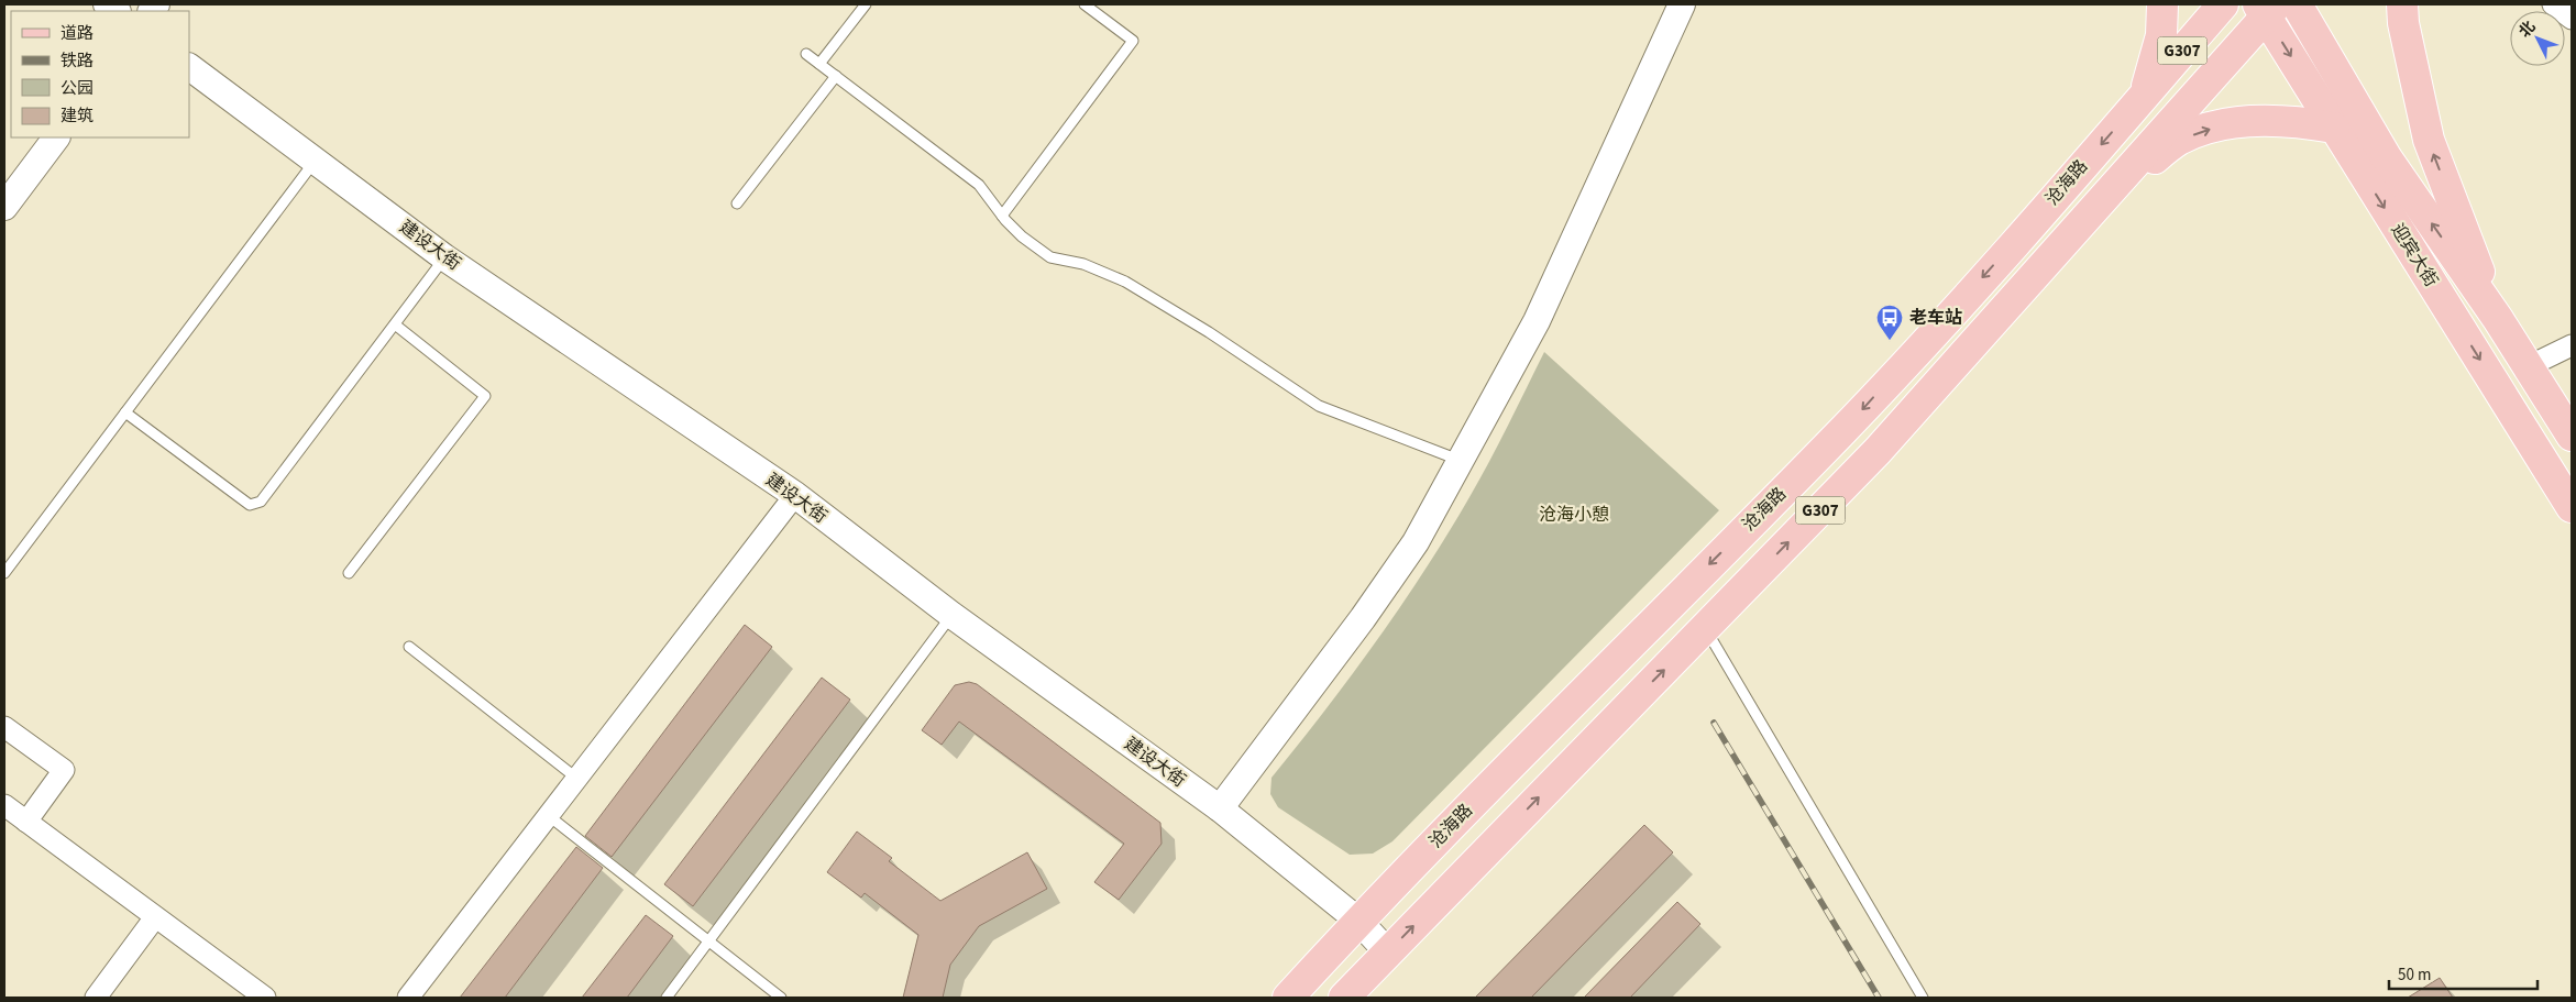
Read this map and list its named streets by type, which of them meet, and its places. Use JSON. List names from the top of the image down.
{
  "streets": {
    "main road": ["G307", "沧海路", "迎宾大街"],
    "street": ["建设大街"]
  },
  "crossings": [
    ["G307", "建设大街"],
    ["G307", "迎宾大街"],
    ["沧海路", "建设大街"]
  ],
  "parks": ["沧海小憩"],
  "places": {
    "bus stop": ["老车站"]
  },
  "legend": [
    "道路",
    "铁路",
    "公园",
    "建筑"
  ],
  "scale_bar": "50 m",
  "north": "top left"
}
